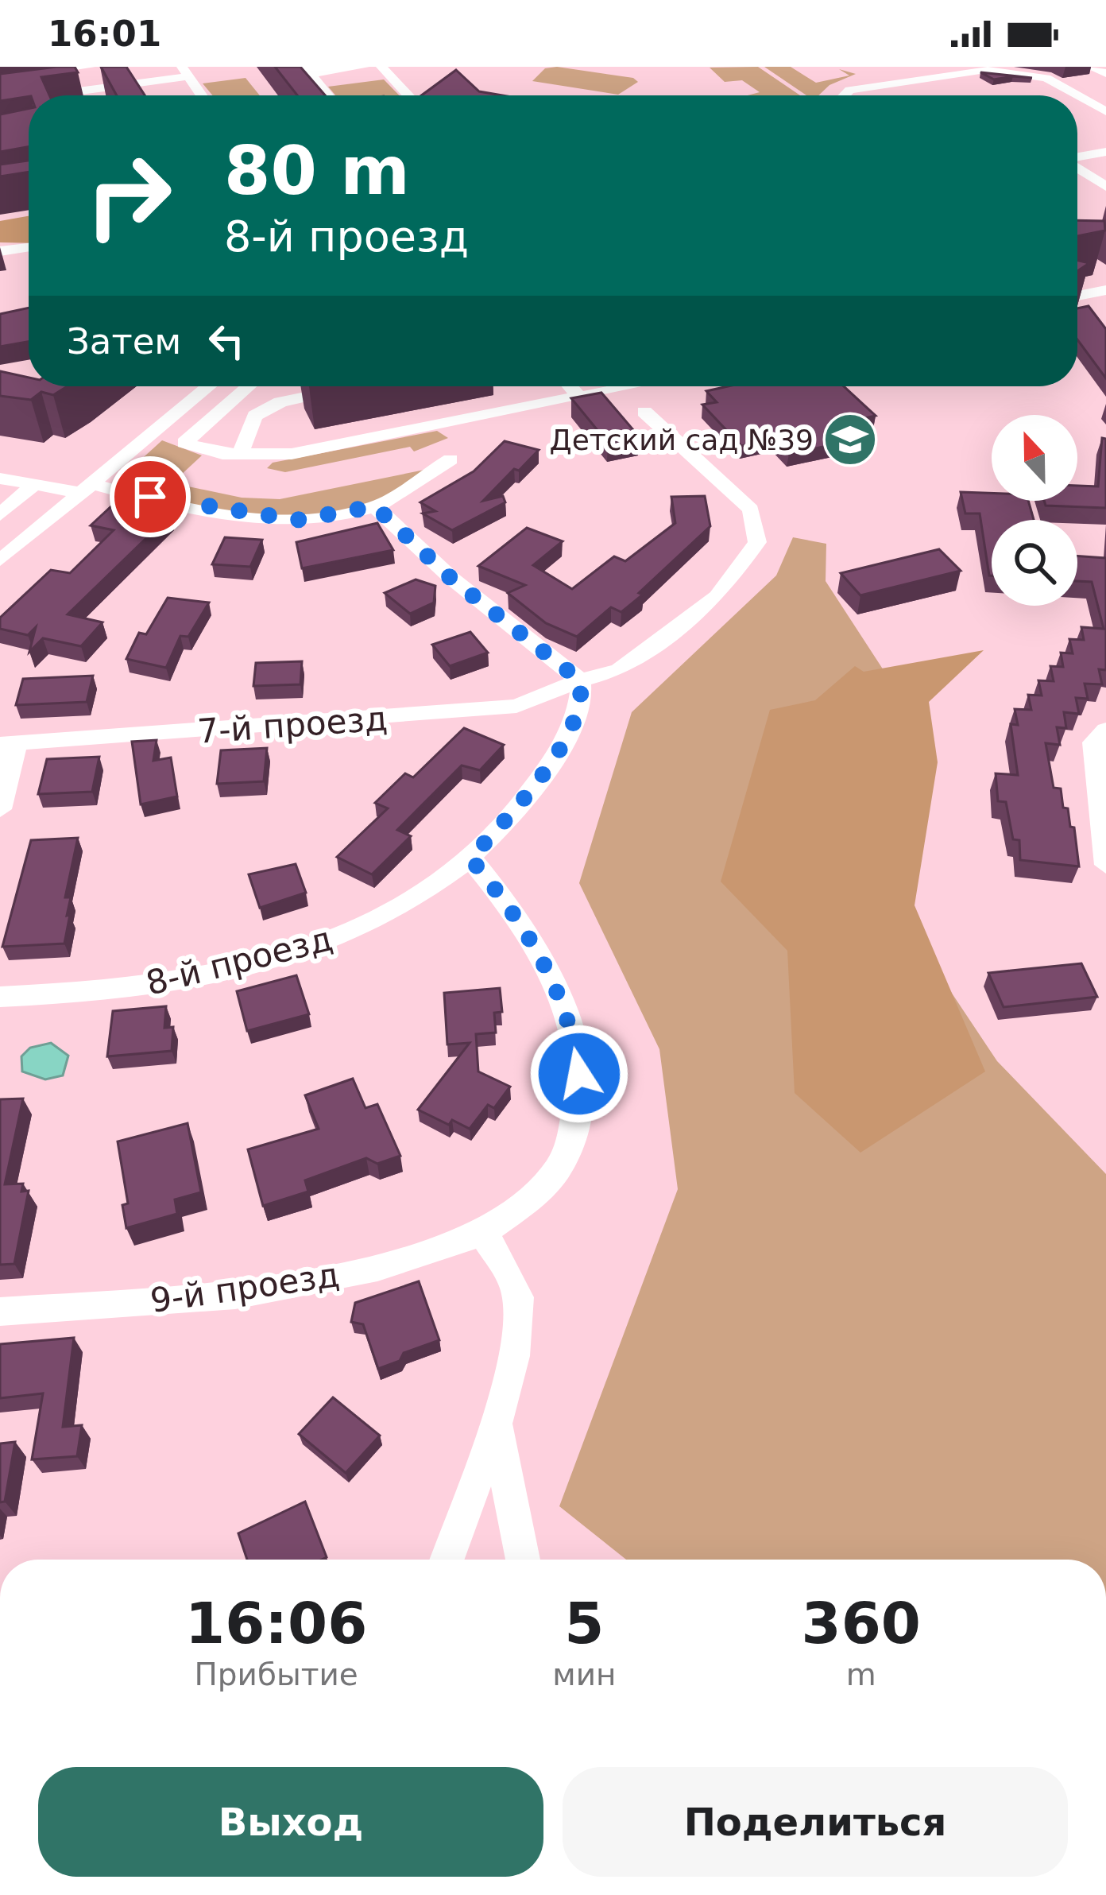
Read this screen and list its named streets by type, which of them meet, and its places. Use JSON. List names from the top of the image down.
{
  "streets": {
    "street": ["7-й проезд", "8-й проезд", "9-й проезд"]
  },
  "crossings": [
    ["7-й проезд", "8-й проезд"]
  ],
  "places": {
    "school or university": ["Детский сад №39"]
  },
  "north": "top",
  "page": {
    "status": "16:01",
    "turn": ["80 m", "8-й проезд"],
    "then": "Затем",
    "eta": [
      "16:06",
      "Прибытие",
      "5",
      "мин",
      "360",
      "m"
    ],
    "buttons": ["Выход", "Поделиться"]
  }
}
